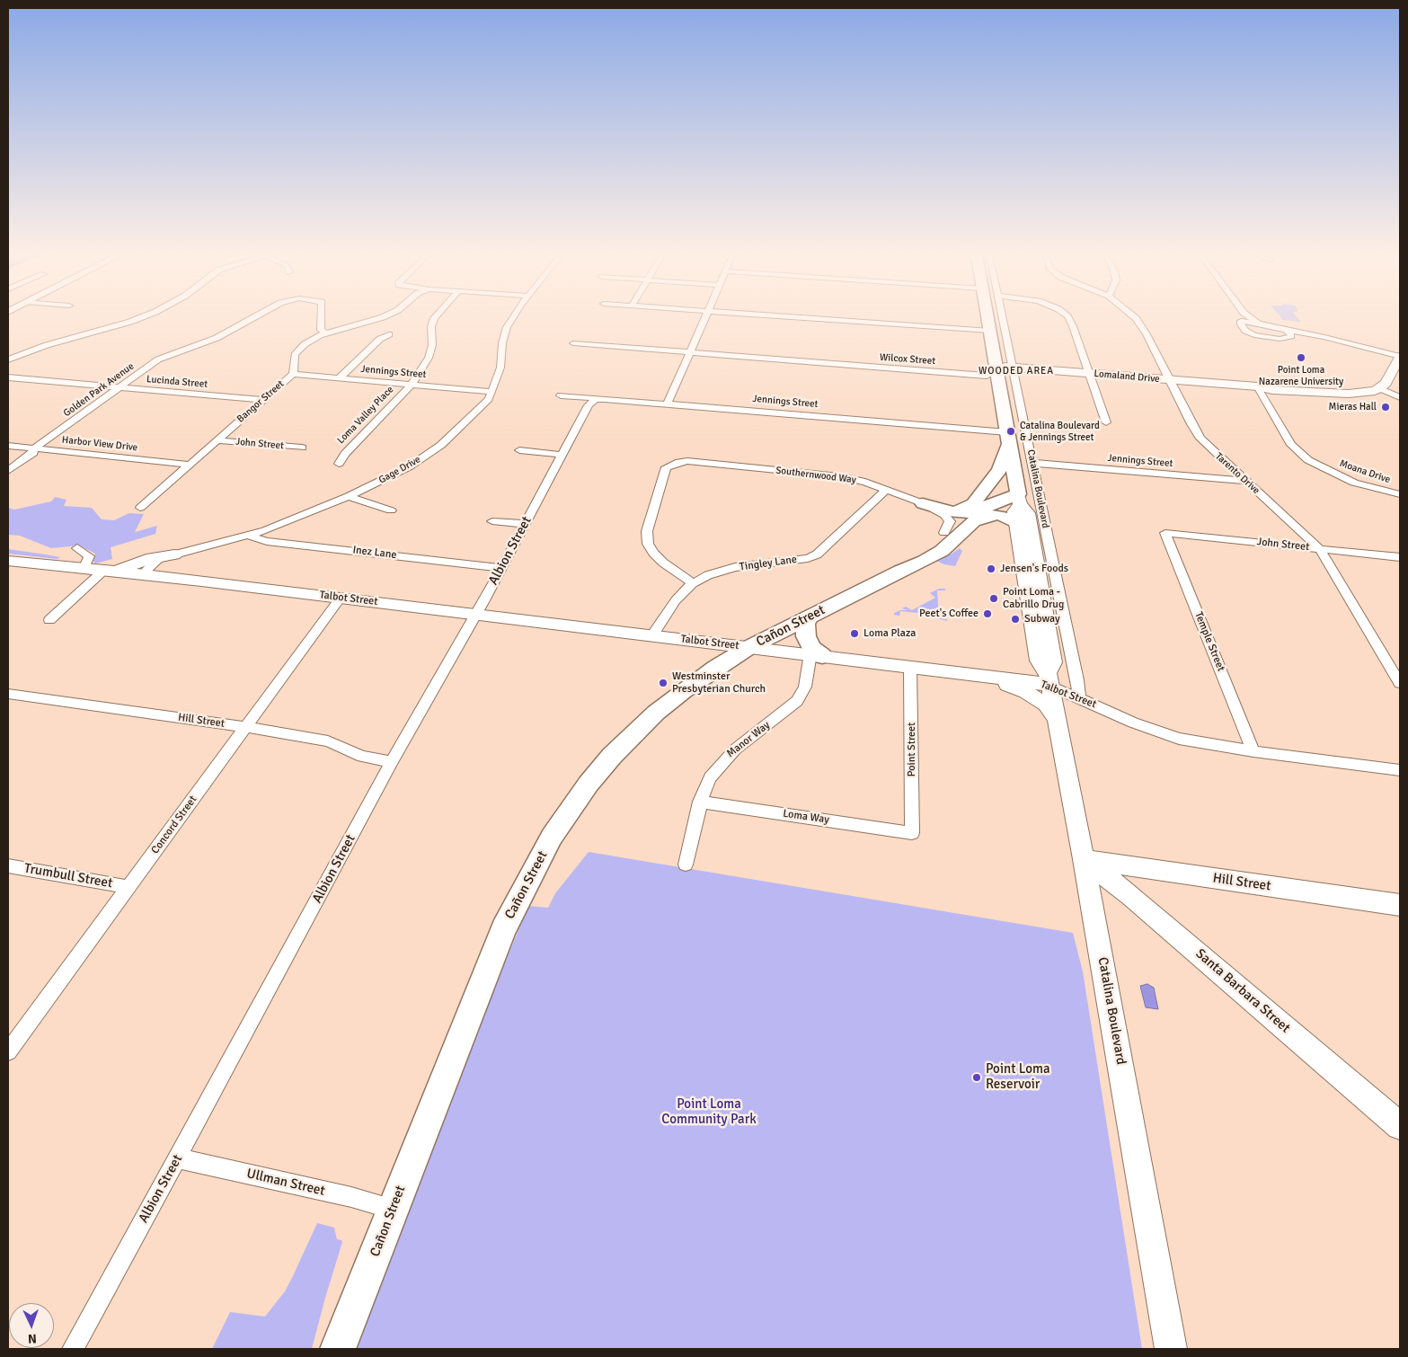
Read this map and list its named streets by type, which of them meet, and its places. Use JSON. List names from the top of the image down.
{
  "streets": {
    "main road": [
      "Lomaland Drive",
      "Catalina Boulevard",
      "Talbot Street",
      "Cañon Street",
      "Hill Street",
      "Santa Barbara Street"
    ],
    "street": [
      "Wilcox Street",
      "Jennings Street",
      "Lucinda Street",
      "Golden Park Avenue",
      "Bangor Street",
      "Loma Valley Place",
      "Harbor View Drive",
      "John Street",
      "Gage Drive",
      "Moana Drive",
      "Tarento Drive",
      "Southernwood Way",
      "Albion Street",
      "Inez Lane",
      "Tingley Lane",
      "Temple Street",
      "Manor Way",
      "Point Street",
      "Loma Way",
      "Concord Street",
      "Trumbull Street",
      "Ullman Street"
    ]
  },
  "crossings": [
    ["Wilcox Street", "Lomaland Drive"],
    ["Wilcox Street", "Catalina Boulevard"],
    ["Jennings Street", "Bangor Street"],
    ["Jennings Street", "Loma Valley Place"],
    ["Jennings Street", "Gage Drive"],
    ["Jennings Street", "Tarento Drive"],
    ["Jennings Street", "Catalina Boulevard"],
    ["Jennings Street", "Albion Street"],
    ["Jennings Street", "Cañon Street"],
    ["Lomaland Drive", "Moana Drive"],
    ["Lomaland Drive", "Tarento Drive"],
    ["Lomaland Drive", "Catalina Boulevard"],
    ["Lucinda Street", "Golden Park Avenue"],
    ["Lucinda Street", "Bangor Street"],
    ["Golden Park Avenue", "Bangor Street"],
    ["Golden Park Avenue", "Harbor View Drive"],
    ["Bangor Street", "Harbor View Drive"],
    ["Bangor Street", "John Street"],
    ["John Street", "Tarento Drive"],
    ["John Street", "Temple Street"],
    ["Gage Drive", "Inez Lane"],
    ["Gage Drive", "Talbot Street"],
    ["Southernwood Way", "Tingley Lane"],
    ["Southernwood Way", "Cañon Street"],
    ["Catalina Boulevard", "Talbot Street"],
    ["Catalina Boulevard", "Cañon Street"],
    ["Catalina Boulevard", "Hill Street"],
    ["Catalina Boulevard", "Santa Barbara Street"],
    ["Albion Street", "Inez Lane"],
    ["Albion Street", "Talbot Street"],
    ["Albion Street", "Hill Street"],
    ["Albion Street", "Ullman Street"],
    ["Tingley Lane", "Talbot Street"],
    ["Talbot Street", "Cañon Street"],
    ["Talbot Street", "Temple Street"],
    ["Talbot Street", "Manor Way"],
    ["Talbot Street", "Point Street"],
    ["Talbot Street", "Concord Street"],
    ["Cañon Street", "Ullman Street"],
    ["Hill Street", "Concord Street"],
    ["Hill Street", "Santa Barbara Street"],
    ["Manor Way", "Loma Way"],
    ["Point Street", "Loma Way"],
    ["Concord Street", "Trumbull Street"]
  ],
  "districts": ["WOODED AREA"],
  "parks": ["Point Loma Community Park"],
  "places": [
    "Point Loma Nazarene University",
    "Mieras Hall",
    "Catalina Boulevard & Jennings Street",
    "Jensen's Foods",
    "Point Loma - Cabrillo Drug",
    "Peet's Coffee",
    "Subway",
    "Loma Plaza",
    "Westminster Presbyterian Church",
    "Point Loma Reservoir"
  ],
  "north": "bottom"
}
